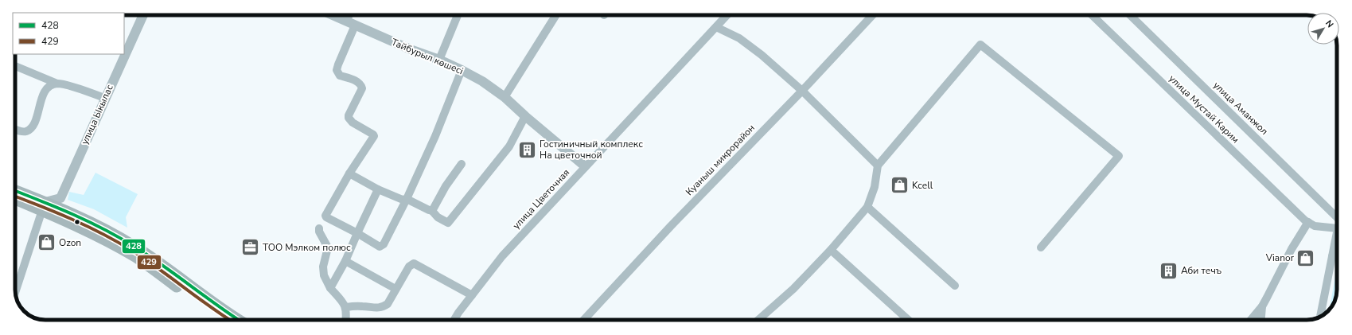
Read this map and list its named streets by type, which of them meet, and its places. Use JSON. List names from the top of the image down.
{
  "streets": {
    "street": [
      "Тайбурыл көшесі",
      "улица Аманжол",
      "улица Мустай Карим",
      "улица Ыкылас",
      "Куаныш микрорайон",
      "улица Цветочная"
    ]
  },
  "crossings": [
    ["Тайбурыл көшесі", "улица Цветочная"]
  ],
  "places": {
    "building": ["Гостиничный комплекс На цветочной", "Аби течъ"],
    "shop": ["Kcell", "Ozon", "Vianor"],
    "office": ["ТОО Мэлком полюс"]
  },
  "lines": ["transit line 428", "transit line 429"],
  "legend": ["428", "429"],
  "north": "top right"
}
